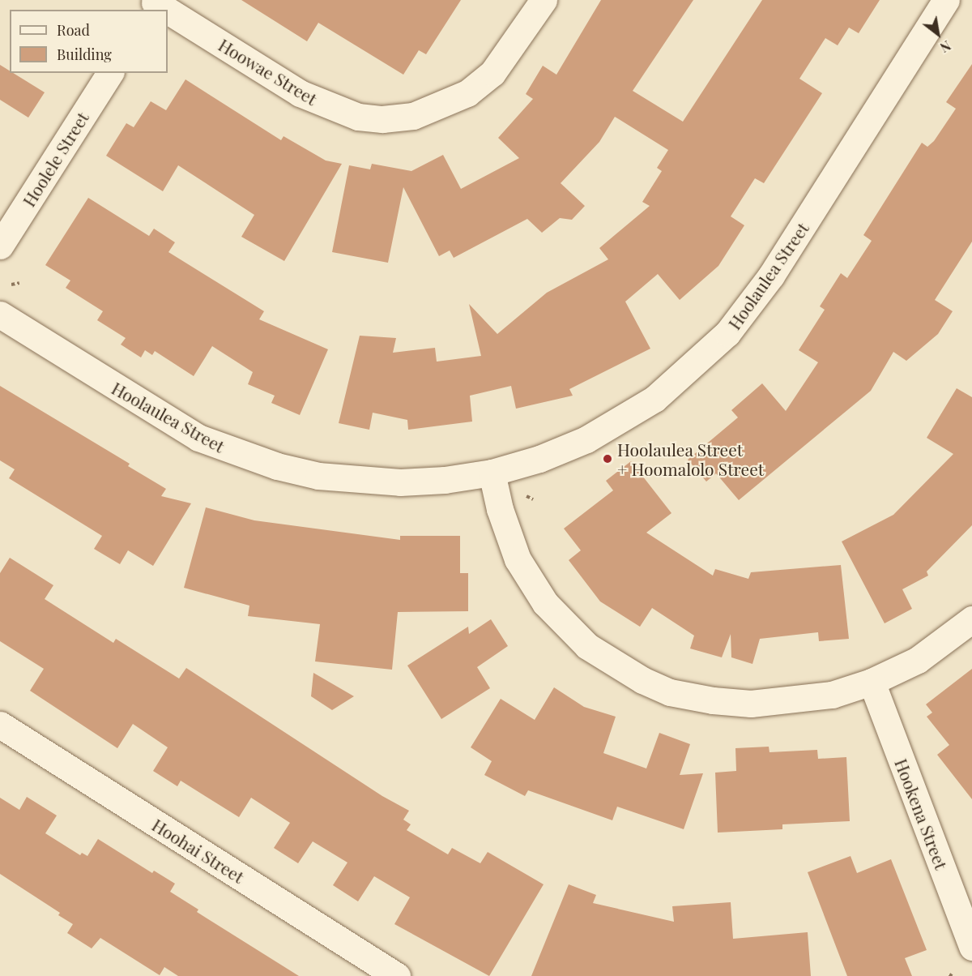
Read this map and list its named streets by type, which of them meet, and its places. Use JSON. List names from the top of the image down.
{
  "streets": {
    "street": [
      "Hoowae Street",
      "Hoolele Street",
      "Hoolaulea Street",
      "Hookena Street",
      "Hoohai Street"
    ]
  },
  "places": ["Hoolaulea Street + Hoomalolo Street"],
  "legend": ["Road", "Building"],
  "north": "bottom right"
}
